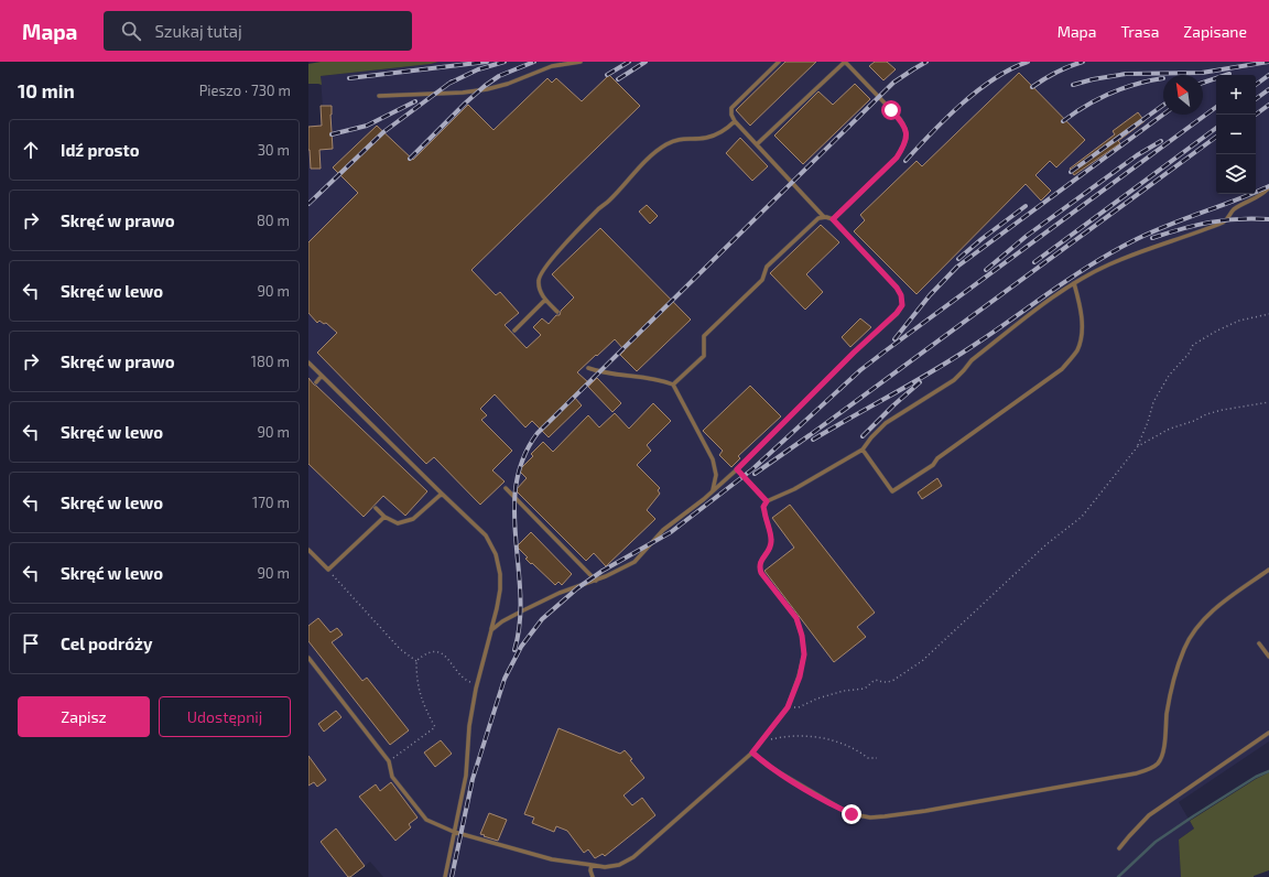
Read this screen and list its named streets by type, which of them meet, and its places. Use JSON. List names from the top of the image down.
{
  "north": "top left",
  "page": {
    "header": "Mapa",
    "search": "Szukaj tutaj",
    "nav": ["Mapa", "Trasa", "Zapisane"],
    "heading": ["10 min", "Pieszo · 730 m"],
    "map_buttons": ["+", "−"],
    "list": [
      ["Idź prosto", "30 m"],
      ["Skręć w prawo", "80 m"],
      ["Skręć w lewo", "90 m"],
      ["Skręć w prawo", "180 m"],
      ["Skręć w lewo", "90 m"],
      ["Skręć w lewo", "170 m"],
      ["Skręć w lewo", "90 m"],
      "Cel podróży"
    ],
    "buttons": ["Zapisz", "Udostępnij"]
  }
}
